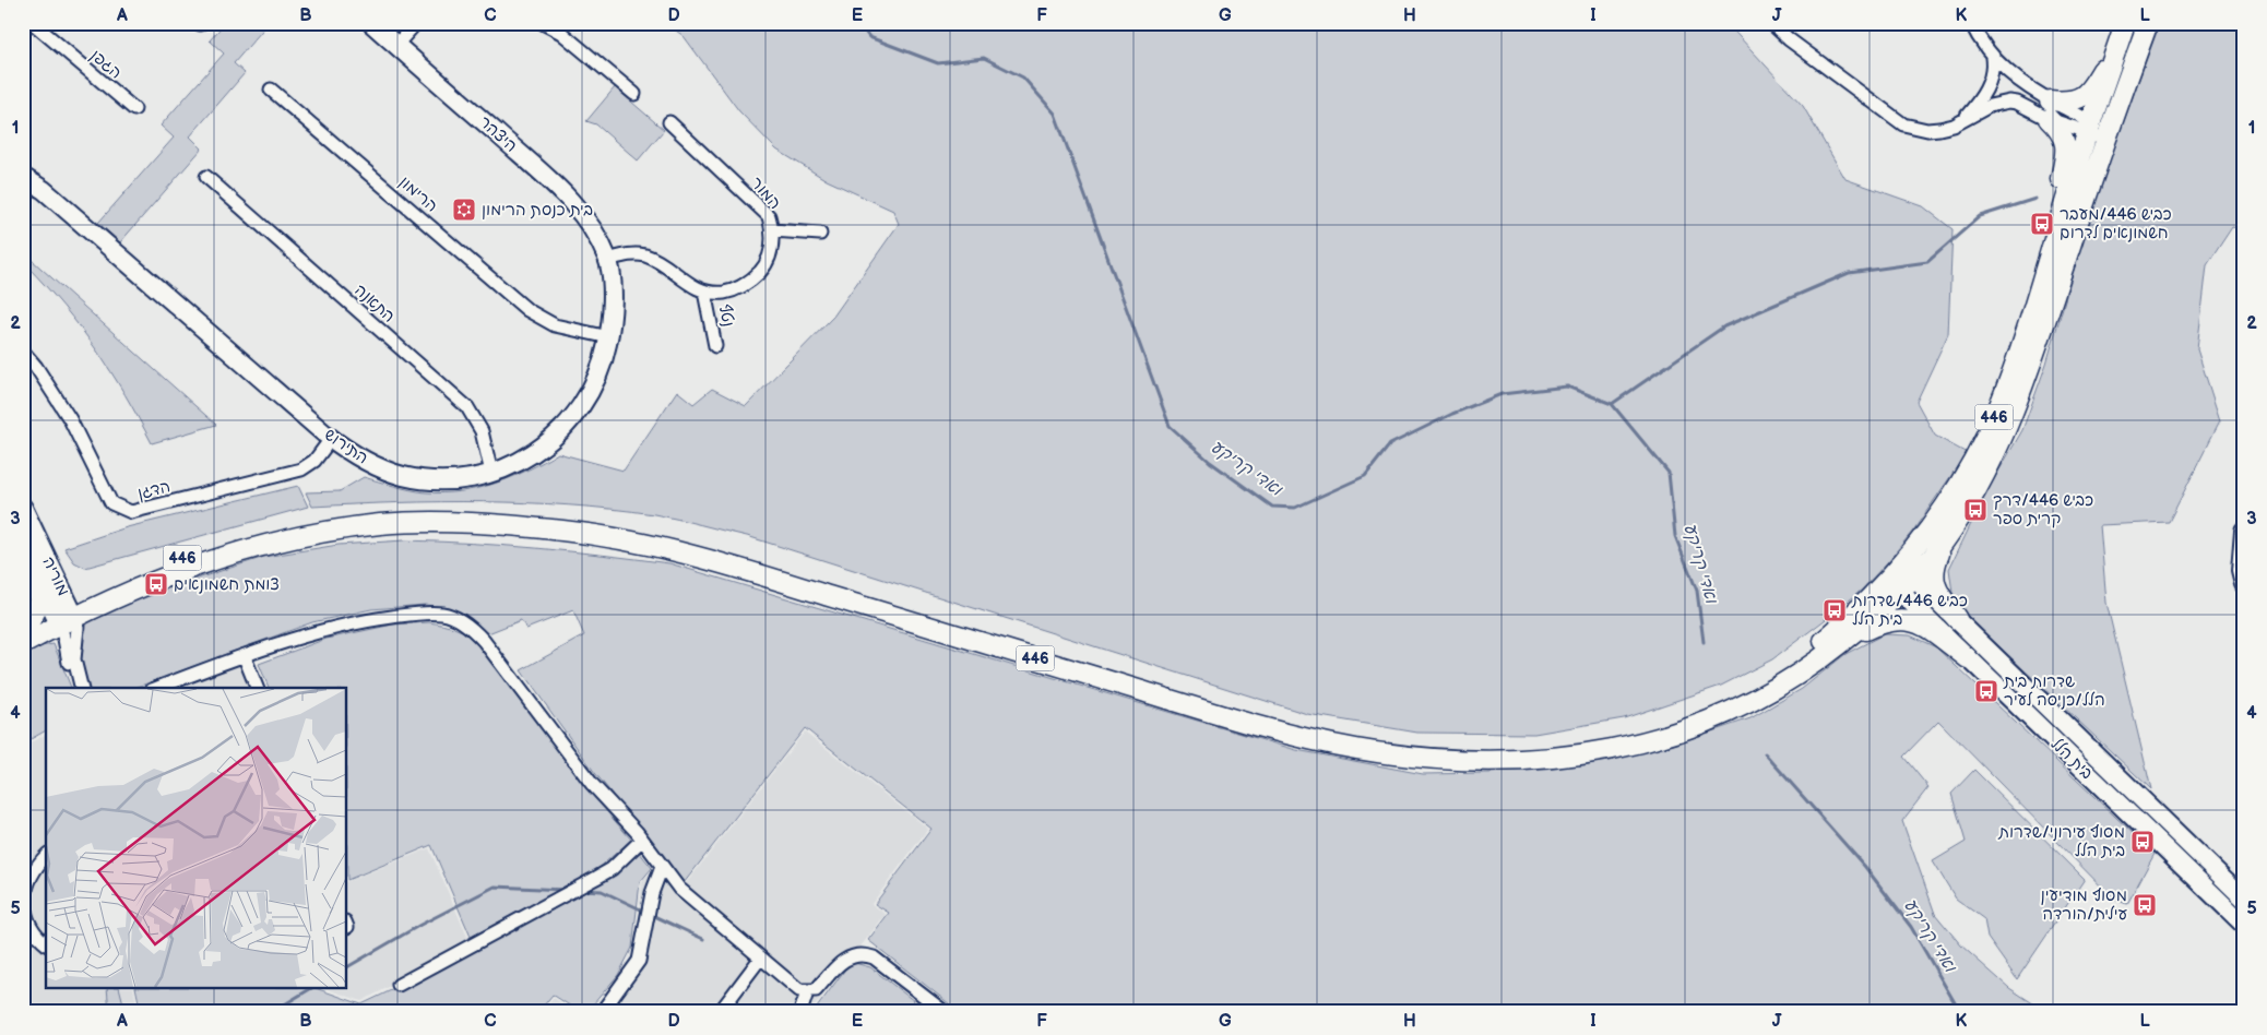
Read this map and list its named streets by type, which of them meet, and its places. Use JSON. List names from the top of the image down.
{
  "streets": {
    "main road": ["446"],
    "street": [
      "הגפן",
      "היצהר",
      "המור",
      "הרימון",
      "התאנה",
      "נטף",
      "התירוש",
      "הדגן",
      "מוריה",
      "בית הלל"
    ]
  },
  "crossings": [
    ["היצהר", "התירוש"],
    ["המור", "נטף"],
    ["הרימון", "התירוש"],
    ["התאנה", "התירוש"],
    ["446", "מוריה"],
    ["446", "בית הלל"],
    ["התירוש", "הדגן"]
  ],
  "water": ["ואדי קריקע"],
  "places": {
    "synagogue": ["בית כנסת הרימון"],
    "bus stop": [
      "כביש 446/מעבר חשמונאים לדרום",
      "כביש 446/דרך קרית ספר",
      "צומת חשמונאים",
      "כביש 446/שדרות בית הלל",
      "שדרות בית הלל/כניסה לעיר",
      "מסוף עירוני/שדרות בית הלל",
      "מסוף מודיעין עילית/הורדה"
    ]
  },
  "grid": {
    "columns": [
      "A",
      "B",
      "C",
      "D",
      "E",
      "F",
      "G",
      "H",
      "I",
      "J",
      "K",
      "L"
    ],
    "rows": [
      "1",
      "2",
      "3",
      "4",
      "5"
    ]
  }
}
